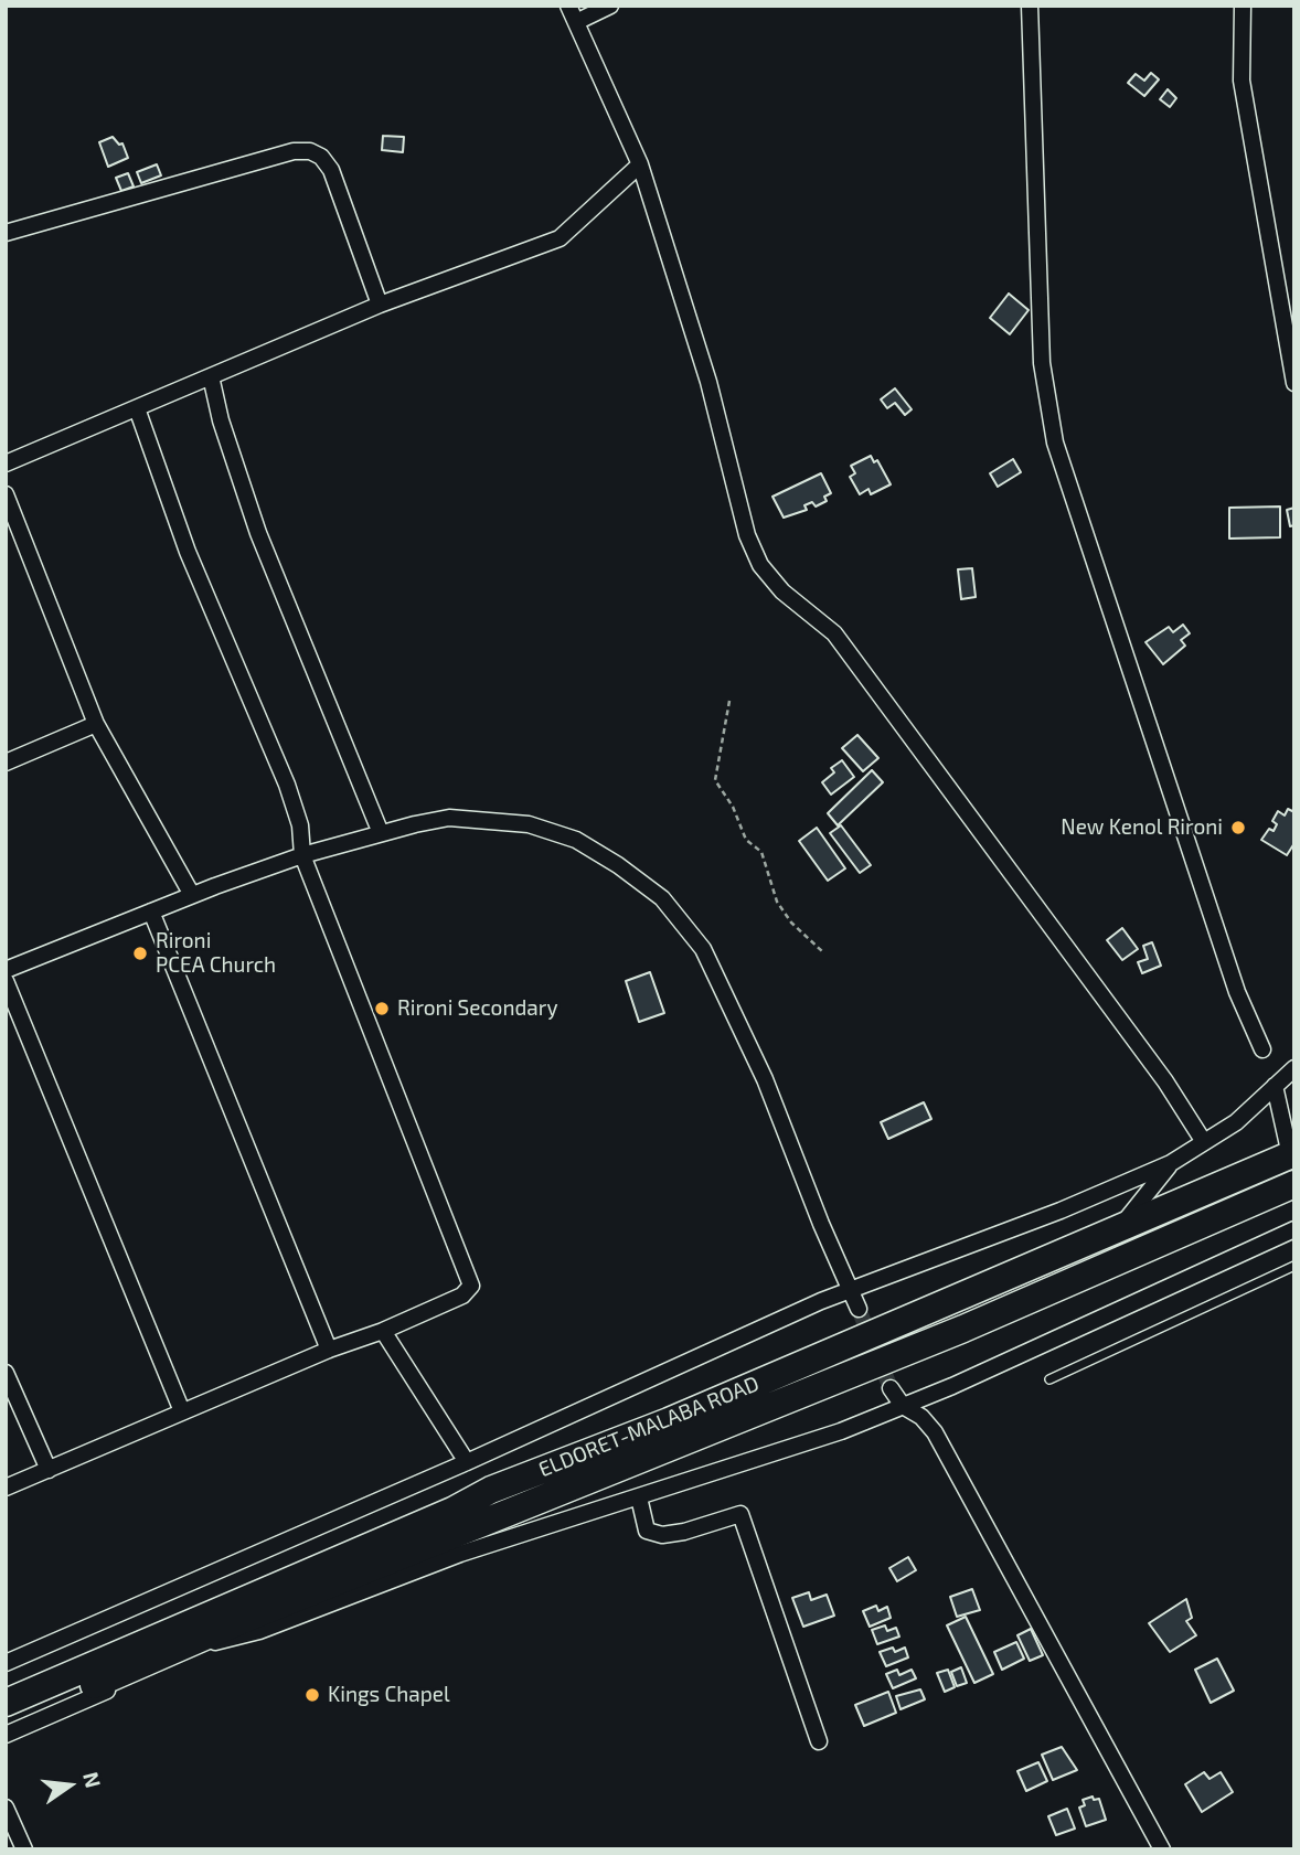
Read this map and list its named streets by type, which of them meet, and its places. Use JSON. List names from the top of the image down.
{
  "streets": {
    "highway": ["ELDORET-MALABA ROAD"]
  },
  "places": [
    "New Kenol Rironi",
    "Rironi PCEA Church",
    "Rironi Secondary",
    "Kings Chapel"
  ],
  "north": "right"
}
